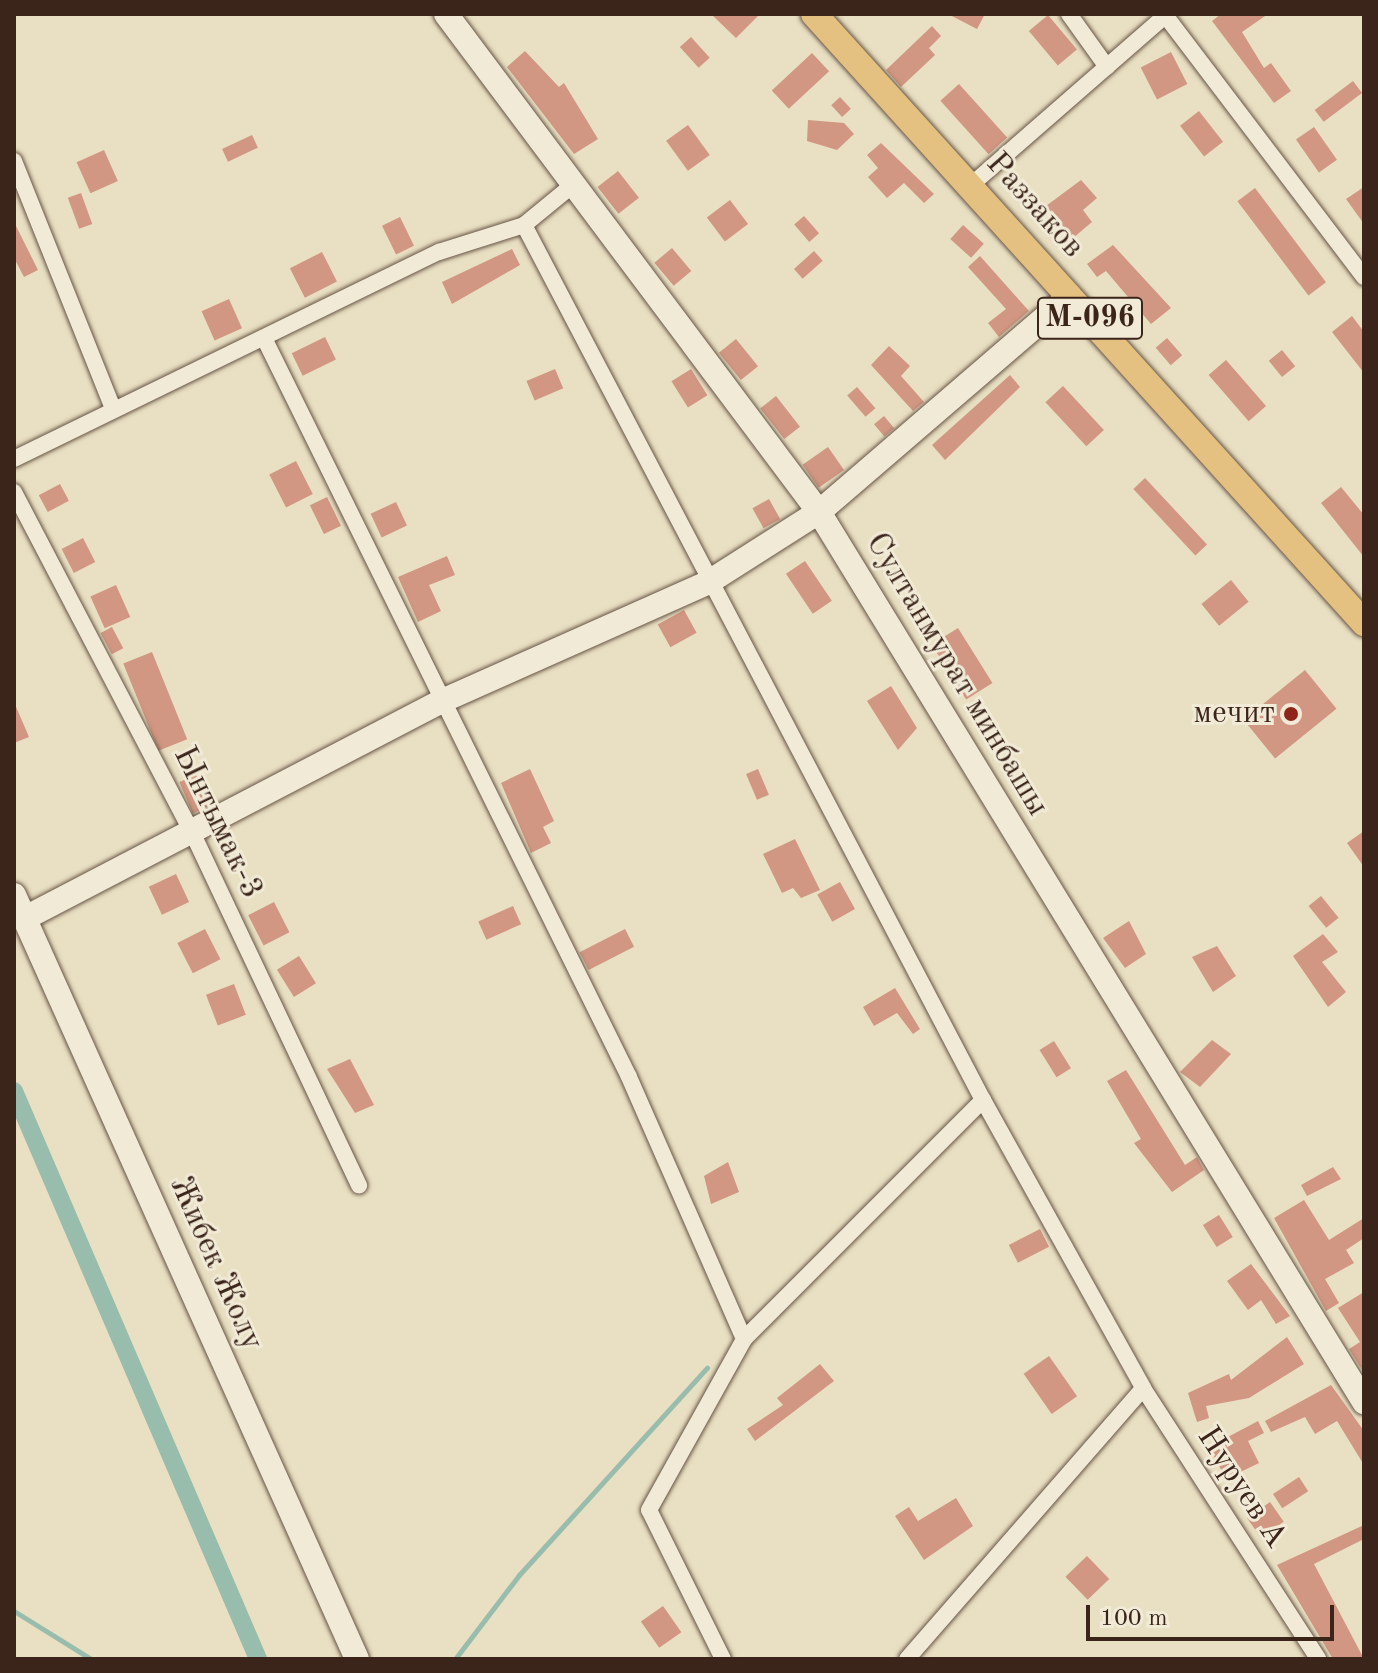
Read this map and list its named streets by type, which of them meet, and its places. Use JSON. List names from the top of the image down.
{
  "streets": {
    "main road": ["Раззаков", "М-096"],
    "street": [
      "Султанмурат минбашы",
      "Ынтымак-3",
      "Жибек Жолу",
      "Нуруев А"
    ]
  },
  "places": ["мечит"],
  "scale_bar": "100 m"
}
